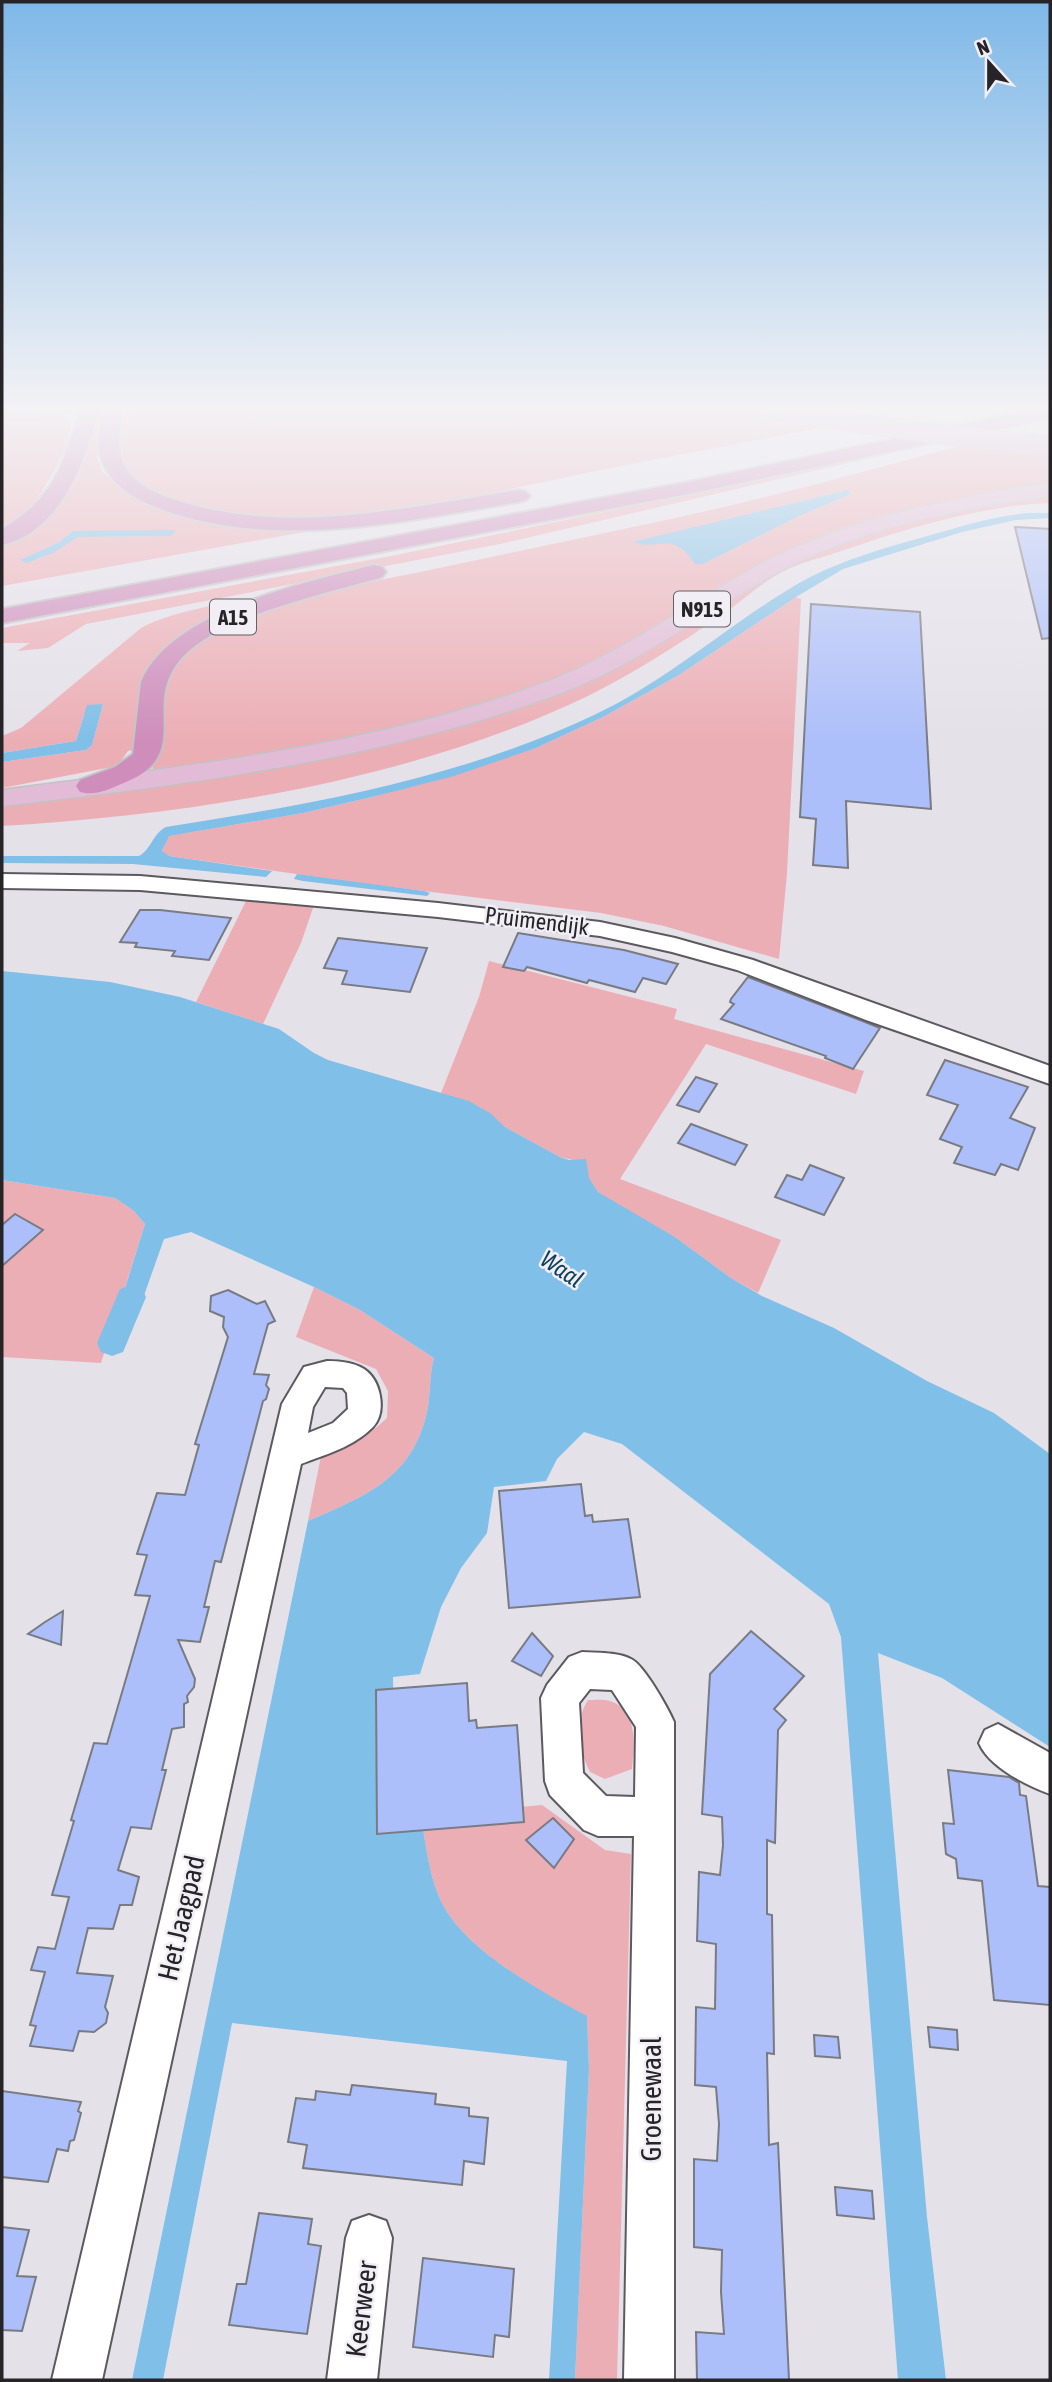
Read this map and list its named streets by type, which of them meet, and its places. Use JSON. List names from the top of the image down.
{
  "streets": {
    "highway": ["A15"],
    "main road": ["N915"],
    "street": [
      "Pruimendijk",
      "Het Jaagpad",
      "Groenewaal",
      "Keerweer"
    ]
  },
  "crossings": [
    ["N915", "A15"]
  ],
  "water": ["Waal"],
  "north": "top"
}
